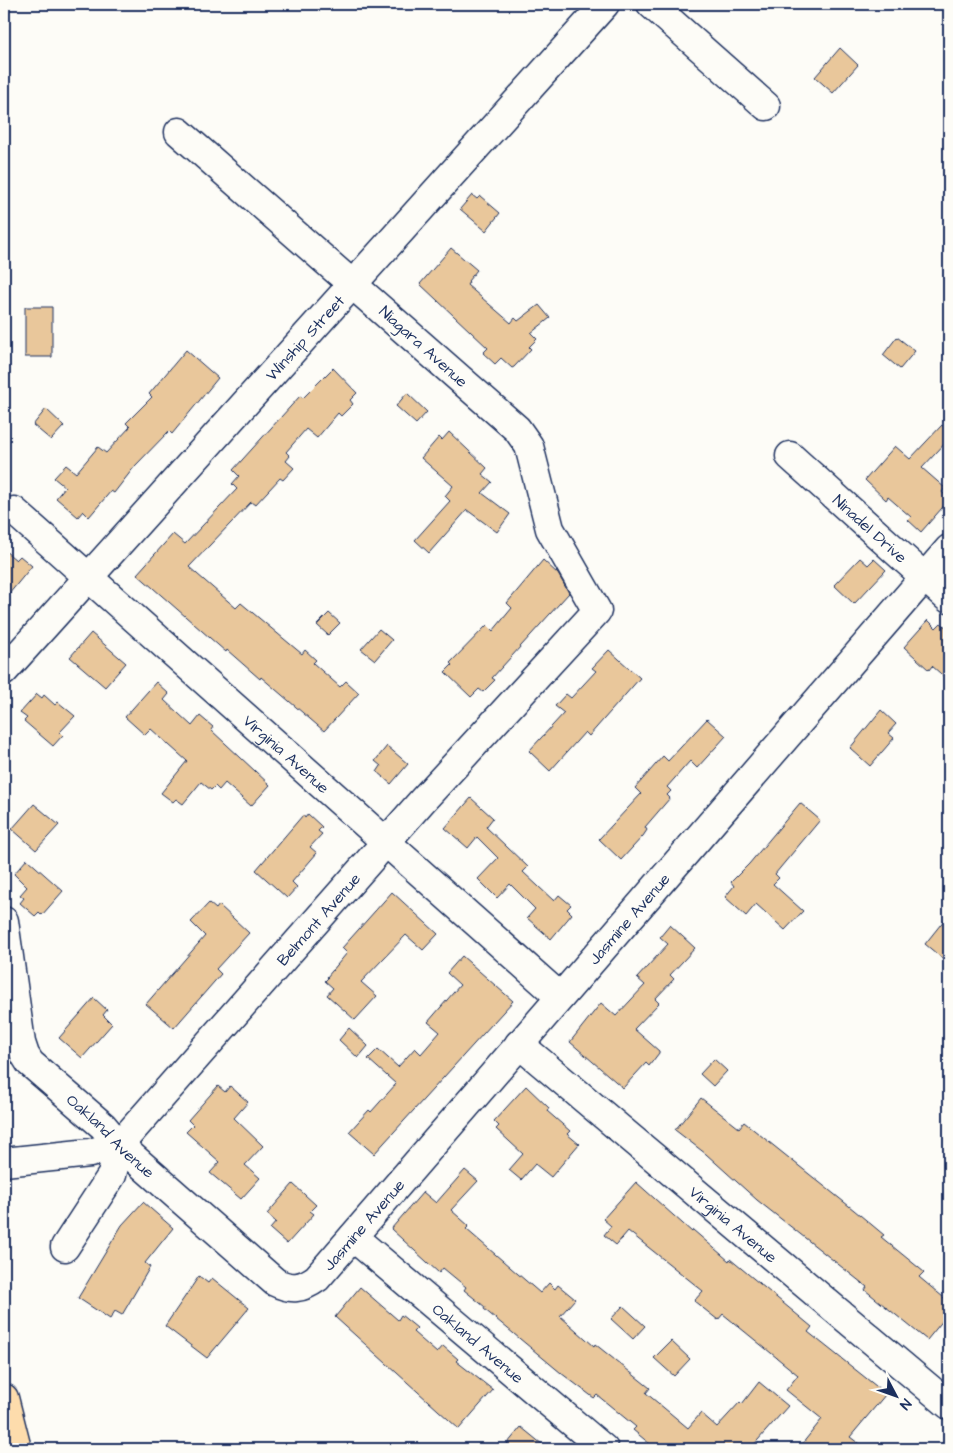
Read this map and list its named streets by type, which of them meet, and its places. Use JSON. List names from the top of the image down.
{
  "streets": {
    "street": [
      "Winship Street",
      "Niagara Avenue",
      "Ninadel Drive",
      "Virginia Avenue",
      "Jasmine Avenue",
      "Belmont Avenue",
      "Oakland Avenue"
    ]
  },
  "crossings": [
    ["Winship Street", "Niagara Avenue"],
    ["Winship Street", "Virginia Avenue"],
    ["Niagara Avenue", "Belmont Avenue"],
    ["Ninadel Drive", "Jasmine Avenue"],
    ["Virginia Avenue", "Jasmine Avenue"],
    ["Virginia Avenue", "Belmont Avenue"],
    ["Jasmine Avenue", "Oakland Avenue"],
    ["Belmont Avenue", "Oakland Avenue"]
  ],
  "north": "bottom right"
}
